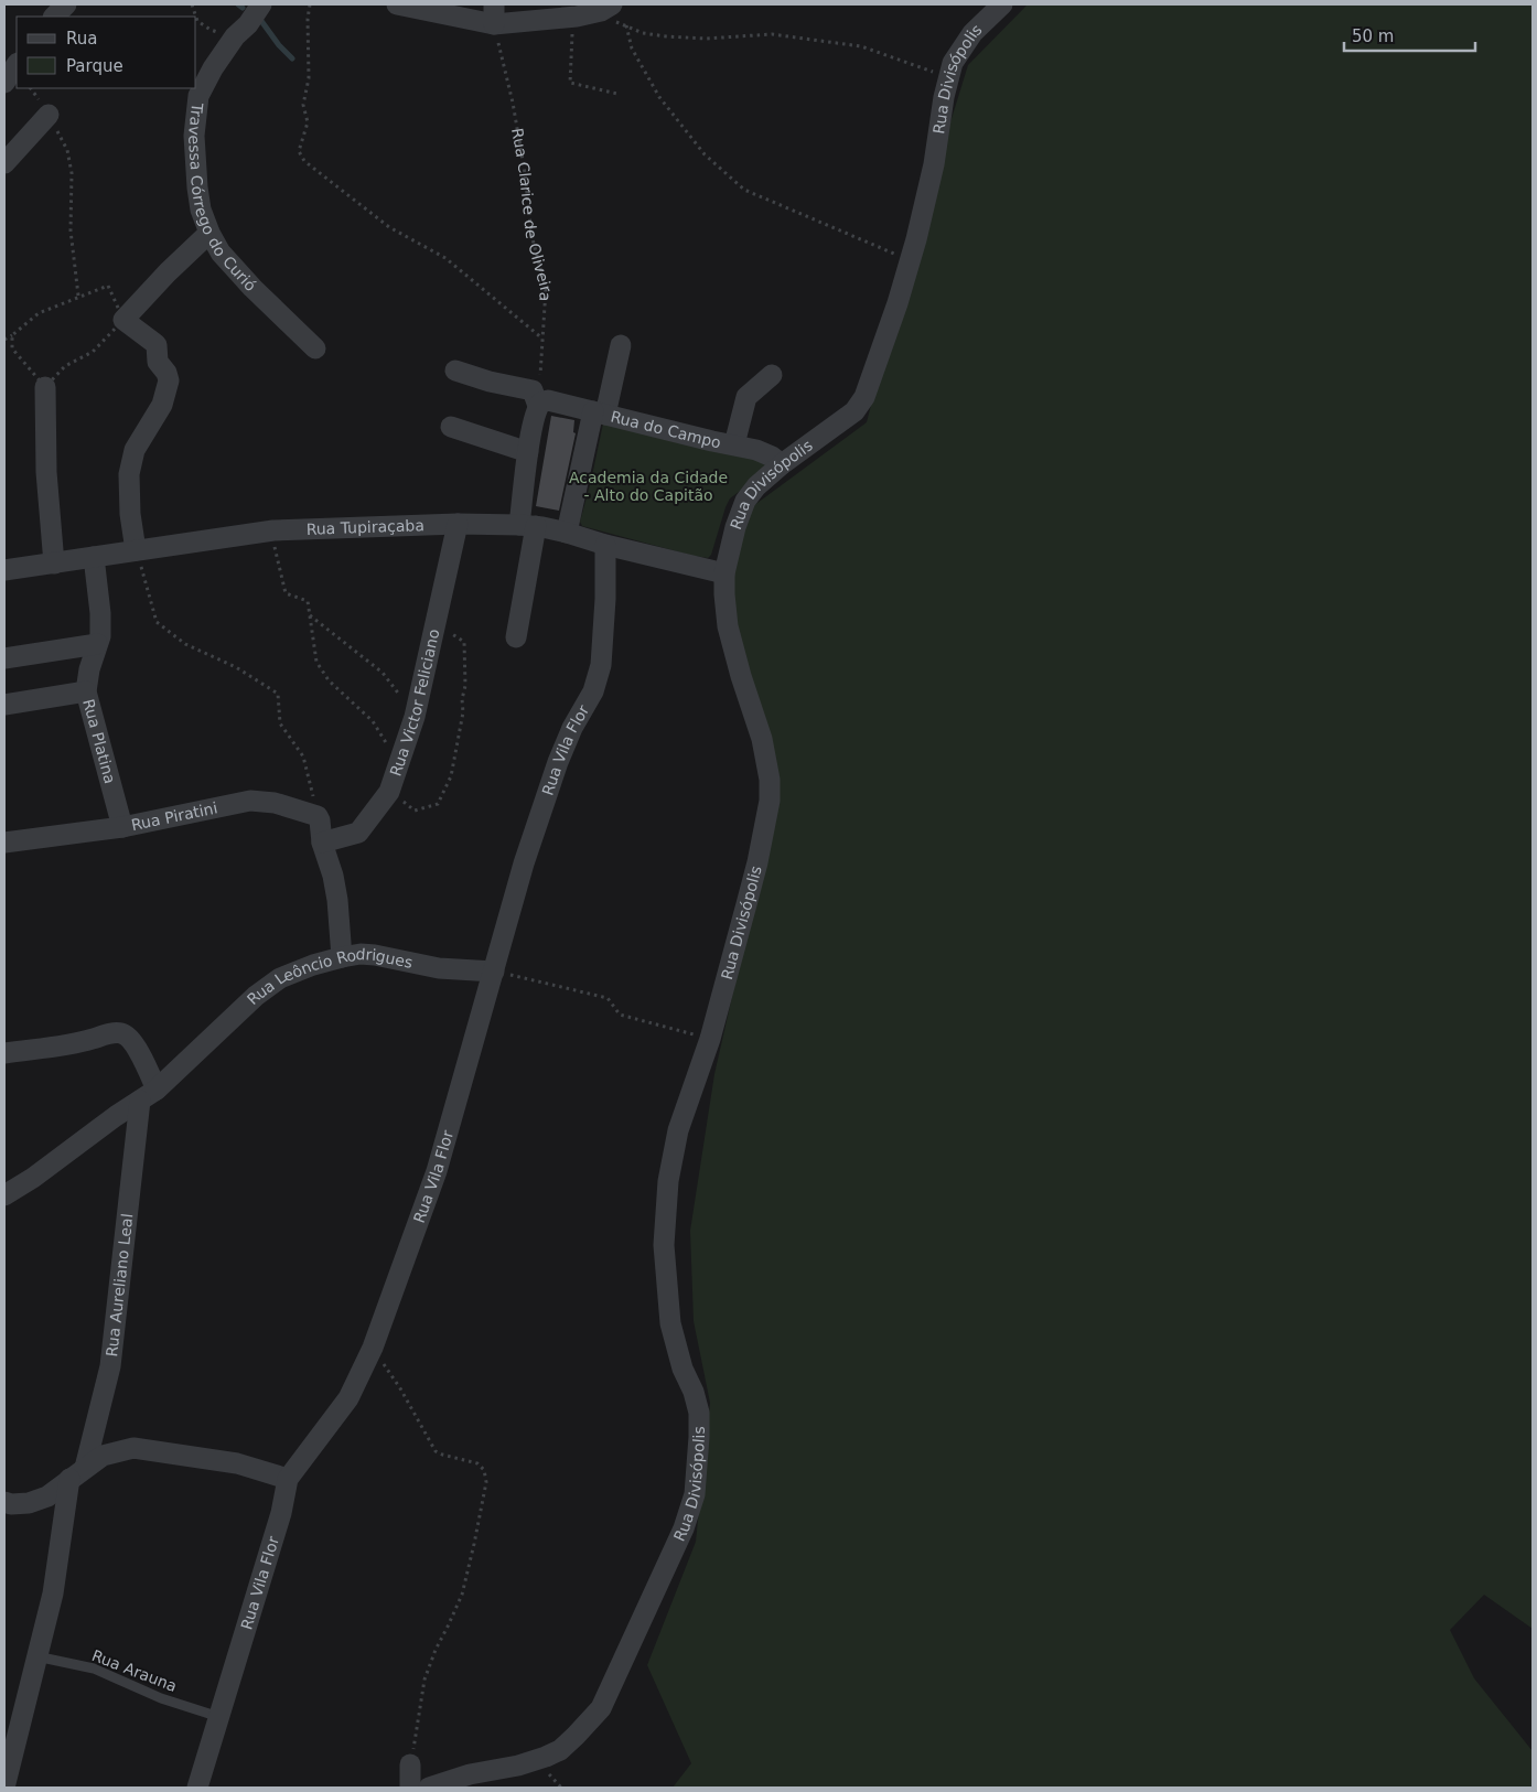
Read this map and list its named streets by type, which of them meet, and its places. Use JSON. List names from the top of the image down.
{
  "streets": {
    "street": [
      "Rua Divisópolis",
      "Travessa Córrego do Curió",
      "Rua do Campo",
      "Rua Tupiraçaba",
      "Rua Victor Feliciano",
      "Rua Platina",
      "Rua Vila Flor",
      "Rua Piratini",
      "Rua Leôncio Rodrigues",
      "Rua Aureliano Leal"
    ],
    "lane": ["Rua Arauna"],
    "path": ["Rua Clarice de Oliveira"]
  },
  "crossings": [
    ["Rua Divisópolis", "Rua do Campo"],
    ["Rua Divisópolis", "Rua Tupiraçaba"],
    ["Rua Clarice de Oliveira", "Rua do Campo"],
    ["Rua Tupiraçaba", "Rua Victor Feliciano"],
    ["Rua Tupiraçaba", "Rua Platina"],
    ["Rua Tupiraçaba", "Rua Vila Flor"],
    ["Rua Platina", "Rua Piratini"],
    ["Rua Vila Flor", "Rua Leôncio Rodrigues"],
    ["Rua Vila Flor", "Rua Arauna"],
    ["Rua Leôncio Rodrigues", "Rua Aureliano Leal"],
    ["Rua Aureliano Leal", "Rua Arauna"]
  ],
  "parks": ["Academia da Cidade - Alto do Capitão"],
  "legend": ["Rua", "Parque"],
  "scale_bar": "50 m"
}
